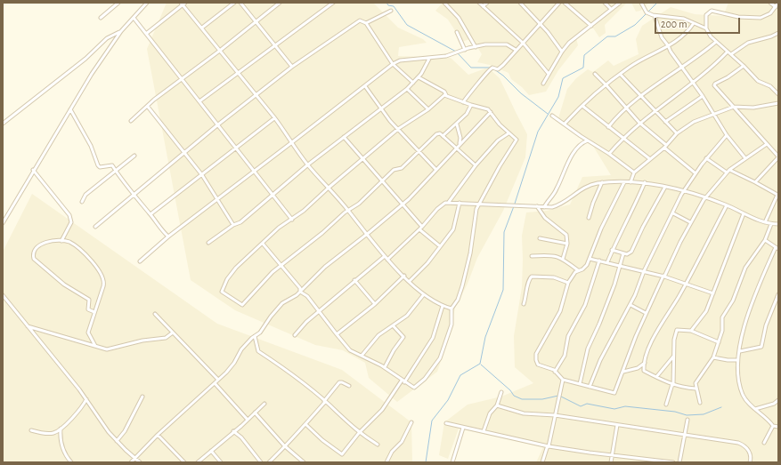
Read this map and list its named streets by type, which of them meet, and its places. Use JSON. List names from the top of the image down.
{
  "scale_bar": "200 m"
}
